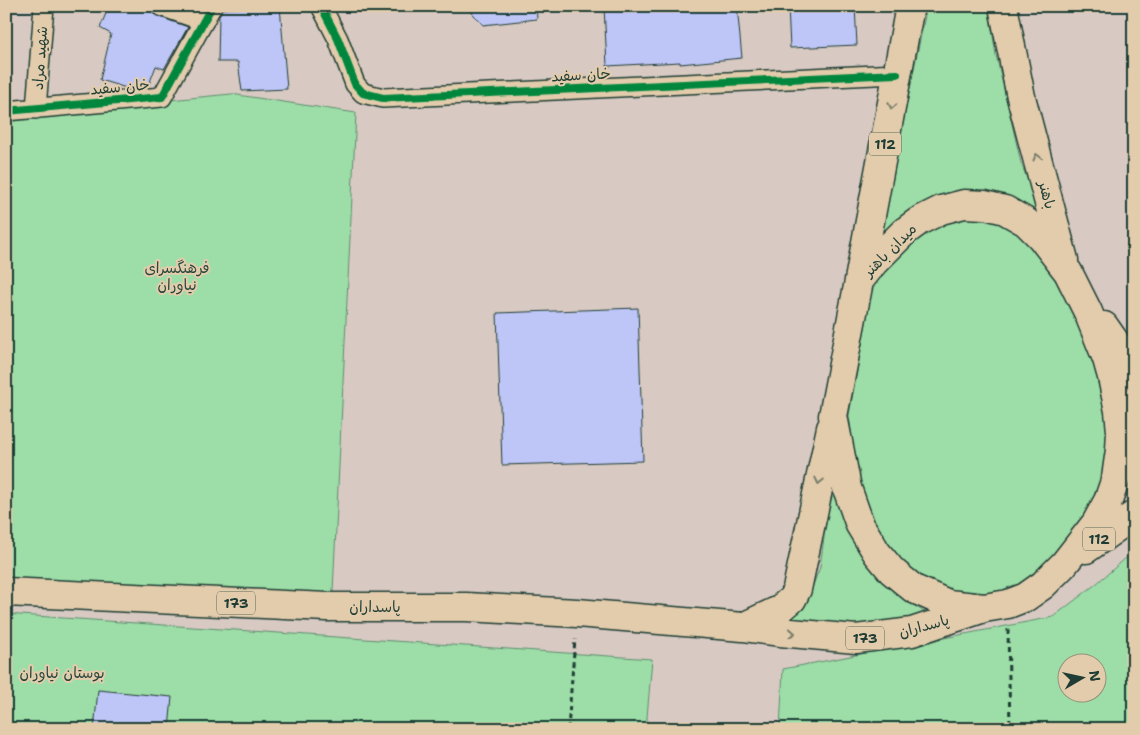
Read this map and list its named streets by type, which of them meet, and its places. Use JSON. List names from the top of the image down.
{
  "streets": {
    "main road": [
      "112",
      "باهنر",
      "میدان باهنر",
      "173",
      "پاسداران"
    ],
    "street": ["شهید مراد", "خان سفید"]
  },
  "crossings": [
    ["شهید مراد", "خان سفید"],
    ["خان سفید", "112"],
    ["112", "میدان باهنر"],
    ["باهنر", "میدان باهنر"],
    ["میدان باهنر", "پاسداران"]
  ],
  "parks": ["فرهنگسرای نیاوران", "بوستان نیاوران"],
  "north": "right"
}
